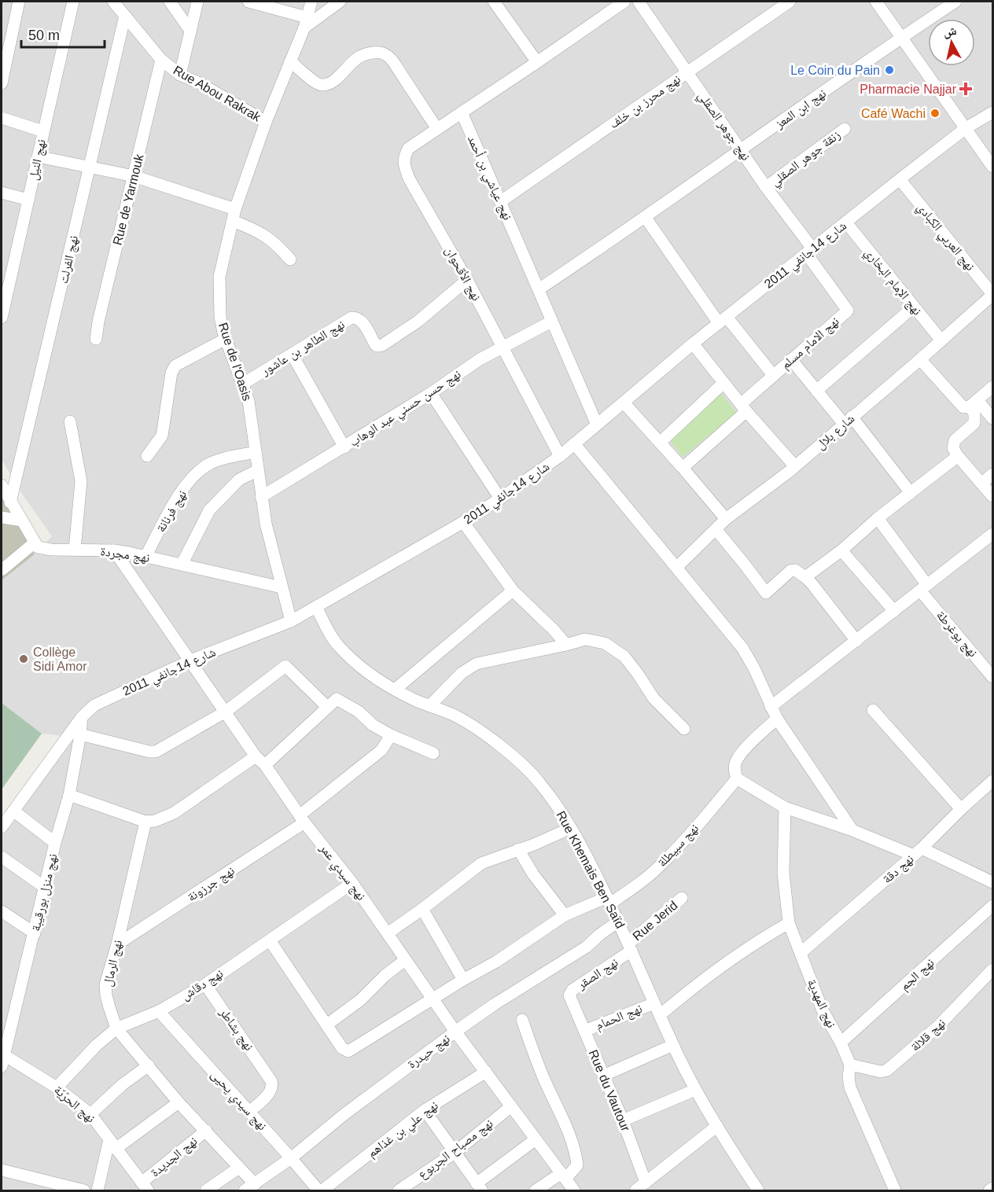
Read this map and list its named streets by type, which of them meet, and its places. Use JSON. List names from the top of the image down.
{
  "streets": {
    "street": [
      "Rue Abou Rakrak",
      "نهج محرز بن خلف",
      "نهج ابن المعز",
      "نهج جوهر الصقلي",
      "زنقة جوهر الصقلي",
      "نهج النيل",
      "نهج عياشي بن أحمد",
      "Rue de Yarmouk",
      "نهج العربي الكبادي",
      "شارع 14جانفي 2011",
      "نهج الفرلت",
      "نهج الأقحوان",
      "نهج الإمام البخاري",
      "نهج الامام مسلم",
      "نهج الطاهر بن عاشور",
      "Rue de l'Oasis",
      "نهج حسن حسني عبد الوهاب",
      "شارع بلال",
      "نهج فرنانة",
      "نهج مجردة",
      "نهج يوغرطة",
      "نهج سبيطلة",
      "نهج دقة",
      "Rue Khemais Ben Saïd",
      "نهج سيدي عمر",
      "نهج جرزونة",
      "نهج منزل بورقيبة",
      "Rue Jerid",
      "نهج الرمال",
      "نهج الصقر",
      "نهج الجم",
      "نهج دقاش",
      "نهج المهدية",
      "نهج الحمام",
      "نهج بشاطر",
      "نهج قلالة",
      "نهج حيدرة",
      "Rue du Vautour",
      "نهج سيدي يحيى",
      "نهج الحرّيّة",
      "نهج علي بن غذاهم",
      "نهج مصباح الجربوع",
      "نهج الجديدة"
    ]
  },
  "crossings": [
    ["Rue Abou Rakrak", "Rue de Yarmouk"],
    ["Rue Abou Rakrak", "نهج الفرلت"],
    ["Rue Abou Rakrak", "Rue de l'Oasis"],
    ["نهج محرز بن خلف", "نهج جوهر الصقلي"],
    ["نهج محرز بن خلف", "نهج عياشي بن أحمد"],
    ["نهج ابن المعز", "نهج جوهر الصقلي"],
    ["نهج ابن المعز", "نهج عياشي بن أحمد"],
    ["نهج جوهر الصقلي", "زنقة جوهر الصقلي"],
    ["نهج جوهر الصقلي", "شارع 14جانفي 2011"],
    ["نهج جوهر الصقلي", "نهج الامام مسلم"],
    ["نهج عياشي بن أحمد", "شارع 14جانفي 2011"],
    ["نهج عياشي بن أحمد", "نهج الأقحوان"],
    ["نهج عياشي بن أحمد", "نهج حسن حسني عبد الوهاب"],
    ["نهج العربي الكبادي", "شارع 14جانفي 2011"],
    ["نهج العربي الكبادي", "شارع بلال"],
    ["شارع 14جانفي 2011", "نهج الأقحوان"],
    ["شارع 14جانفي 2011", "نهج الإمام البخاري"],
    ["شارع 14جانفي 2011", "نهج الامام مسلم"],
    ["شارع 14جانفي 2011", "Rue de l'Oasis"],
    ["شارع 14جانفي 2011", "Rue Khemais Ben Saïd"],
    ["شارع 14جانفي 2011", "نهج سيدي عمر"],
    ["شارع 14جانفي 2011", "نهج منزل بورقيبة"],
    ["نهج الأقحوان", "نهج الطاهر بن عاشور"],
    ["نهج الأقحوان", "نهج حسن حسني عبد الوهاب"],
    ["نهج الإمام البخاري", "شارع بلال"],
    ["نهج الطاهر بن عاشور", "Rue de l'Oasis"],
    ["Rue de l'Oasis", "نهج حسن حسني عبد الوهاب"],
    ["Rue de l'Oasis", "نهج فرنانة"],
    ["Rue de l'Oasis", "نهج مجردة"],
    ["نهج فرنانة", "نهج مجردة"],
    ["نهج مجردة", "نهج سيدي عمر"],
    ["نهج سبيطلة", "Rue Khemais Ben Saïd"],
    ["نهج سبيطلة", "نهج سيدي عمر"],
    ["نهج دقة", "نهج المهدية"],
    ["Rue Khemais Ben Saïd", "Rue Jerid"],
    ["Rue Khemais Ben Saïd", "نهج الصقر"],
    ["Rue Khemais Ben Saïd", "نهج الحمام"],
    ["Rue Khemais Ben Saïd", "نهج حيدرة"],
    ["نهج سيدي عمر", "نهج جرزونة"],
    ["نهج سيدي عمر", "نهج دقاش"],
    ["نهج سيدي عمر", "نهج حيدرة"],
    ["نهج سيدي عمر", "نهج علي بن غذاهم"],
    ["نهج سيدي عمر", "نهج مصباح الجربوع"],
    ["نهج جرزونة", "نهج الرمال"],
    ["نهج منزل بورقيبة", "نهج الحرّيّة"],
    ["Rue Jerid", "نهج الصقر"],
    ["نهج الرمال", "نهج دقاش"],
    ["نهج الرمال", "نهج حيدرة"],
    ["نهج الرمال", "نهج الجديدة"],
    ["نهج الصقر", "Rue du Vautour"],
    ["نهج الجم", "نهج المهدية"],
    ["نهج دقاش", "نهج بشاطر"],
    ["نهج دقاش", "نهج سيدي يحيى"],
    ["نهج دقاش", "نهج الحرّيّة"],
    ["نهج المهدية", "نهج قلالة"],
    ["نهج الحمام", "Rue du Vautour"],
    ["نهج بشاطر", "نهج سيدي يحيى"],
    ["نهج حيدرة", "نهج سيدي يحيى"],
    ["نهج سيدي يحيى", "نهج علي بن غذاهم"],
    ["نهج الحرّيّة", "نهج الجديدة"]
  ],
  "places": {
    "other": ["Le Coin du Pain", "Café Wachi", "Collège Sidi Amor"],
    "health": ["Pharmacie Najjar"]
  },
  "scale_bar": "50 m",
  "north": "top"
}
